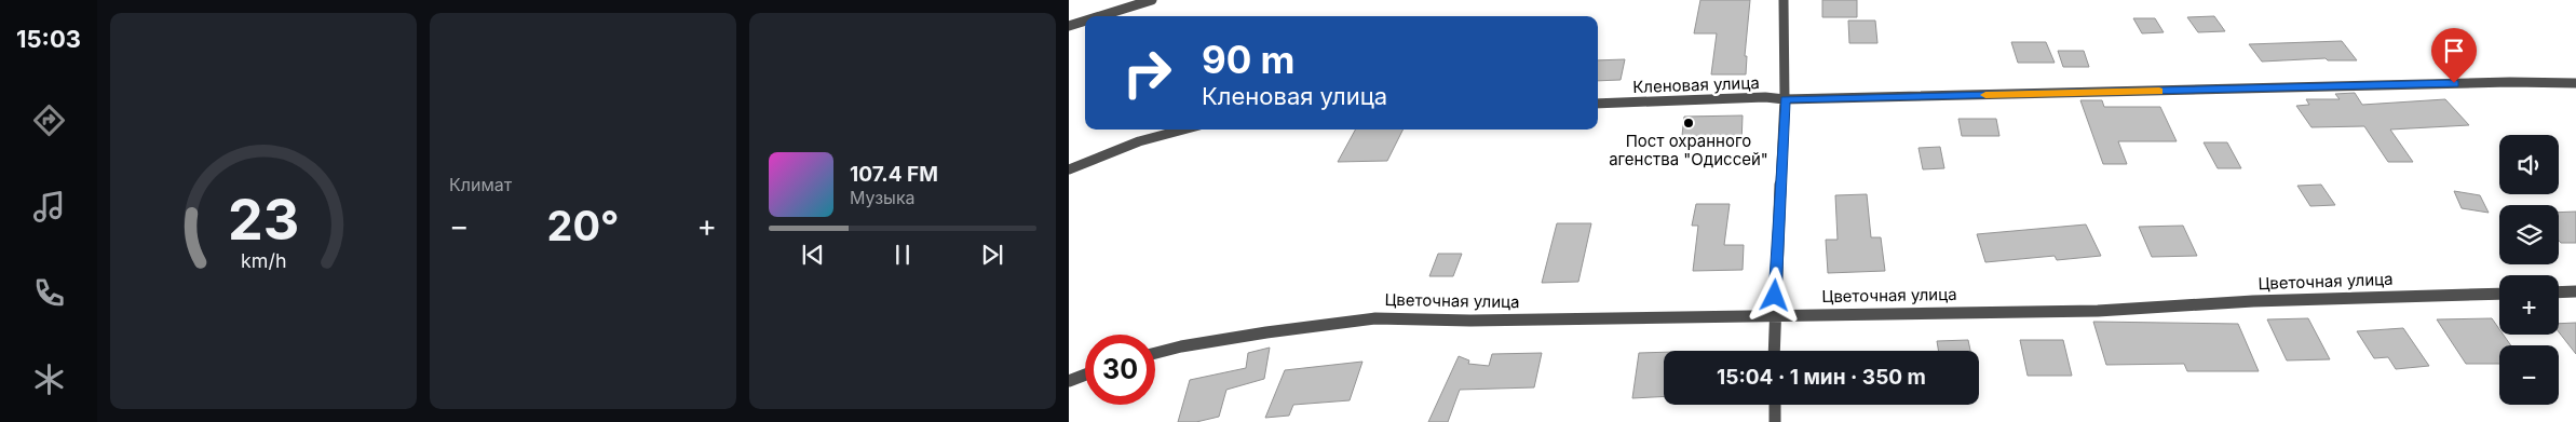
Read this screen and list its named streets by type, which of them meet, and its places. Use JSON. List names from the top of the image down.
{
  "streets": {
    "street": ["Кленовая улица", "Цветочная улица"]
  },
  "places": ["Пост охранного агенства \"Одисcей\""],
  "page": {
    "tabs": "15:03",
    "tile": "Климат",
    "turn": ["90 m", "Кленовая улица"],
    "map_buttons": ["+", "−"],
    "song": ["107.4 FM", "Музыка"],
    "heat": ["−", "20°", "+"],
    "limit": "30",
    "trip": "15:04 · 1 мин · 350 m",
    "gauge": ["23", "km/h"]
  }
}
